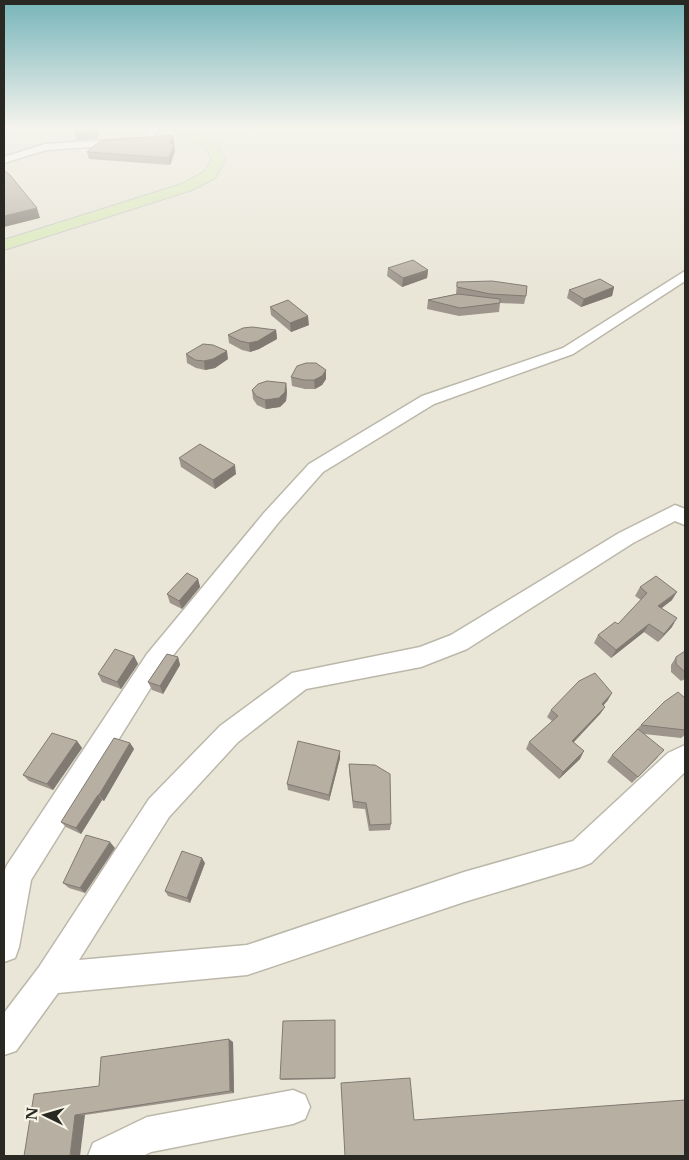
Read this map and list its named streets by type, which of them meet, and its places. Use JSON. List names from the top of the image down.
{
  "north": "left"
}
